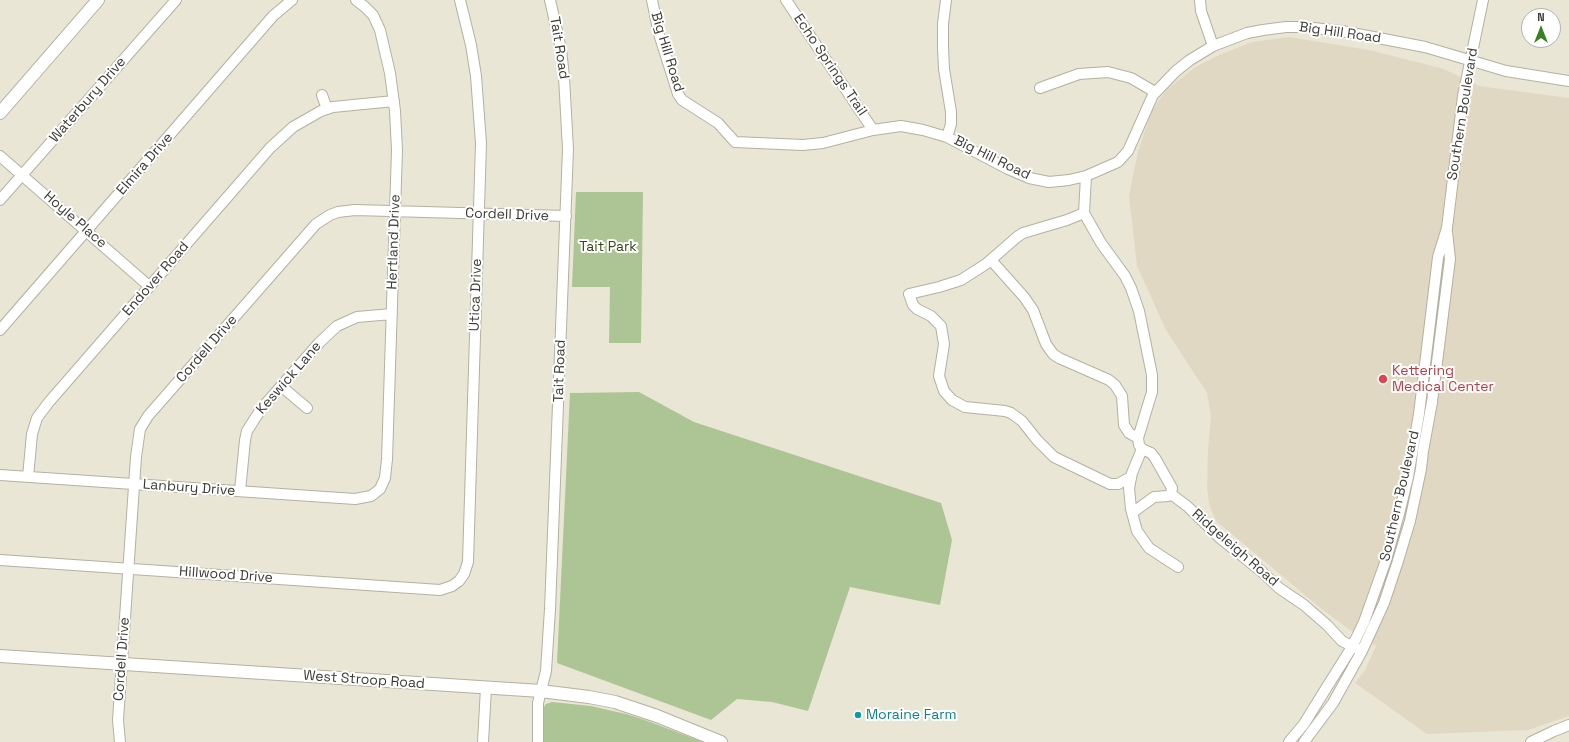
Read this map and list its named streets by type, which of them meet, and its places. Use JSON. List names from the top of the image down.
{
  "streets": {
    "main road": ["West Stroop Road"],
    "street": [
      "Big Hill Road",
      "Tait Road",
      "Echo Springs Trail",
      "Waterbury Drive",
      "Southern Boulevard",
      "Elmira Drive",
      "Cordell Drive",
      "Hoyle Place",
      "Hertland Drive",
      "Endover Road",
      "Utica Drive",
      "Keswick Lane",
      "Lanbury Drive",
      "Ridgeleigh Road",
      "Hillwood Drive"
    ]
  },
  "crossings": [
    ["Big Hill Road", "Echo Springs Trail"],
    ["Big Hill Road", "Southern Boulevard"],
    ["Tait Road", "Cordell Drive"],
    ["Tait Road", "West Stroop Road"],
    ["Waterbury Drive", "Hoyle Place"],
    ["Southern Boulevard", "Ridgeleigh Road"],
    ["Elmira Drive", "Hoyle Place"],
    ["Cordell Drive", "Hertland Drive"],
    ["Cordell Drive", "Utica Drive"],
    ["Cordell Drive", "Lanbury Drive"],
    ["Cordell Drive", "Hillwood Drive"],
    ["Cordell Drive", "West Stroop Road"],
    ["Hoyle Place", "Endover Road"],
    ["Hertland Drive", "Endover Road"],
    ["Hertland Drive", "Keswick Lane"],
    ["Hertland Drive", "Lanbury Drive"],
    ["Endover Road", "Lanbury Drive"],
    ["Utica Drive", "Hillwood Drive"],
    ["Keswick Lane", "Lanbury Drive"]
  ],
  "parks": ["Tait Park"],
  "places": ["Kettering Medical Center", "Moraine Farm"],
  "north": "top"
}
